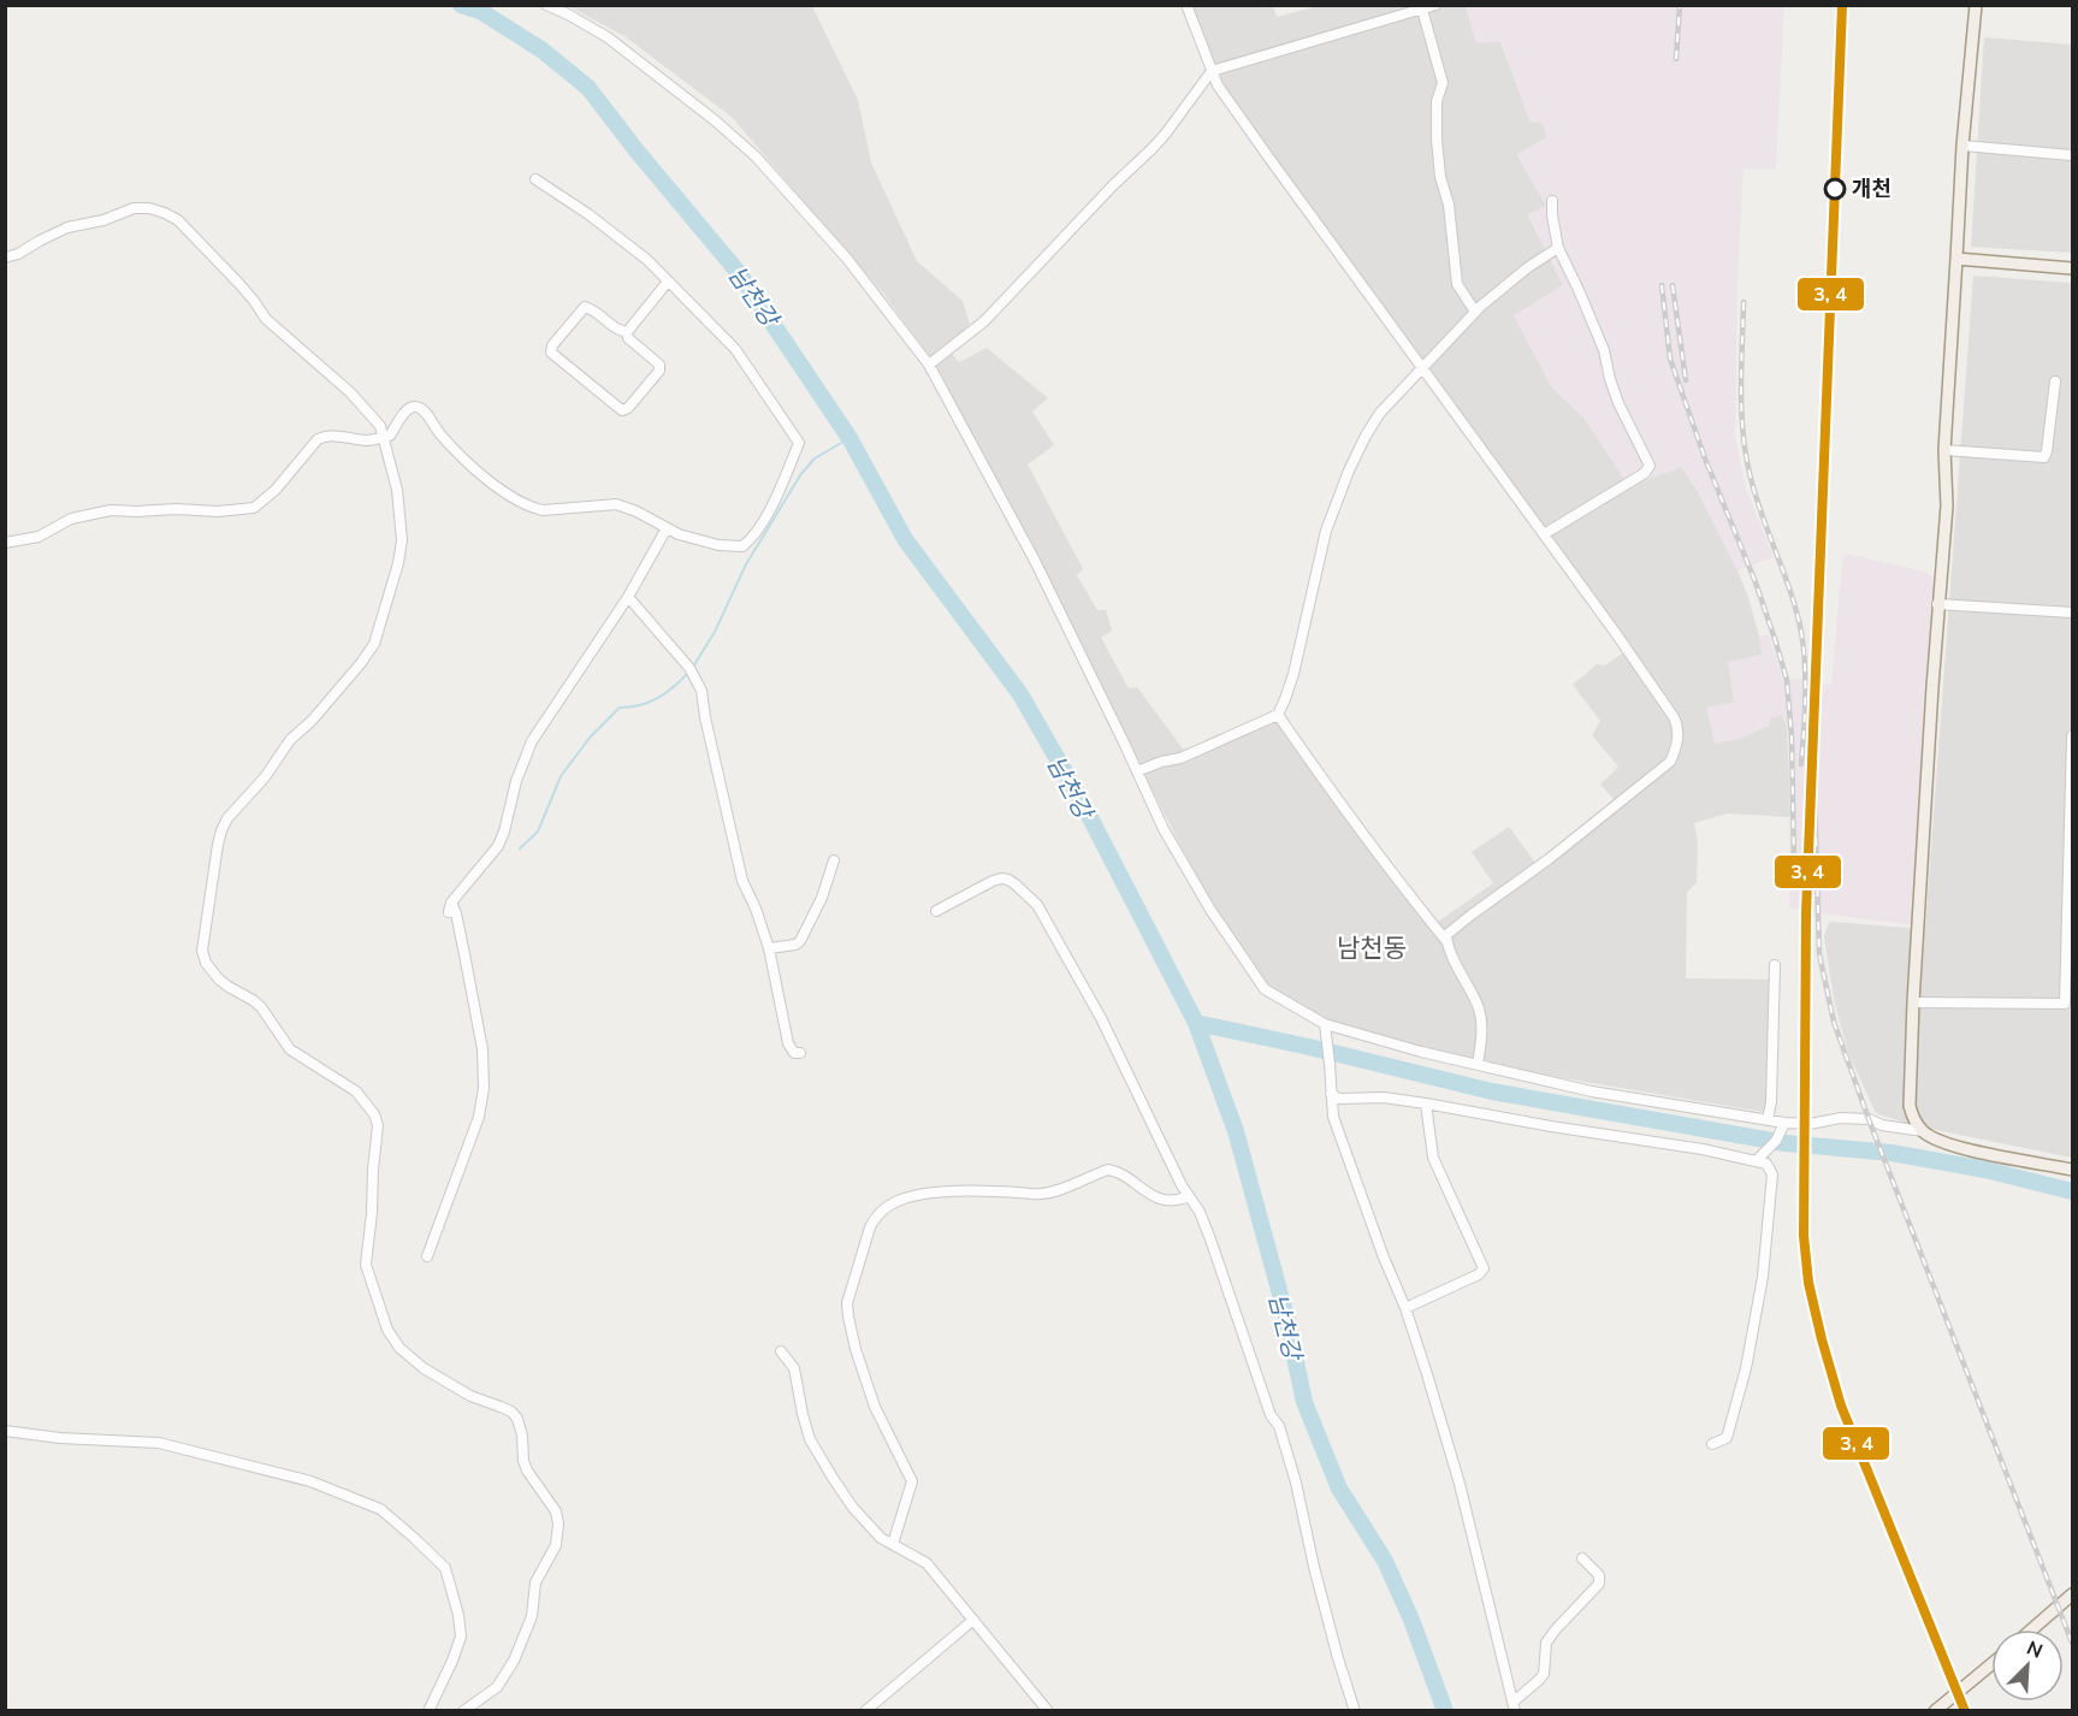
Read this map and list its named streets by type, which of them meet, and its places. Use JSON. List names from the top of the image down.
{
  "districts": ["남천동"],
  "water": ["남천강"],
  "places": ["개천"],
  "north": "top right"
}
